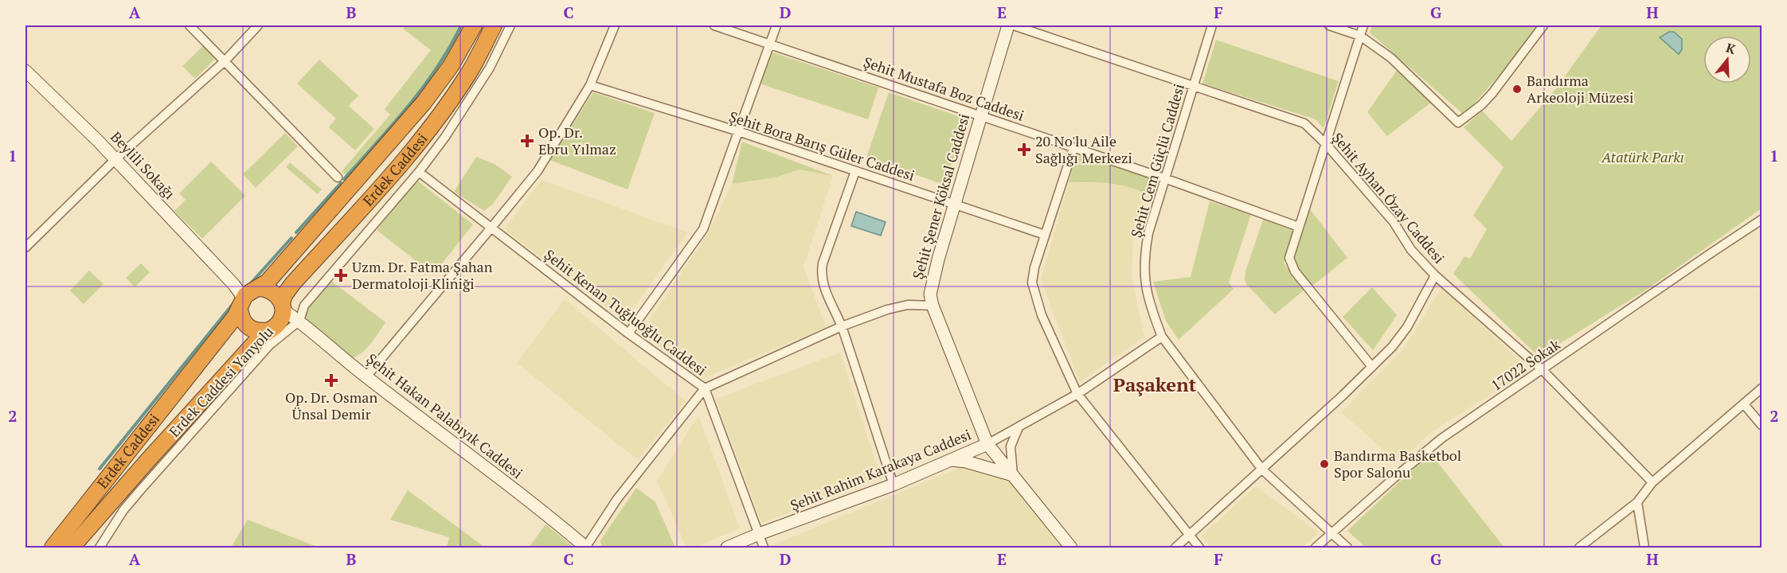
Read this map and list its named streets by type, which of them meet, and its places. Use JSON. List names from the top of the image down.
{
  "streets": {
    "highway": ["Erdek Caddesi"],
    "main road": [
      "Beylili Sokağı",
      "Şehit Şener Köksal Caddesi",
      "Şehit Hakan Palabıyık Caddesi",
      "Şehit Rahim Karakaya Caddesi"
    ],
    "street": [
      "Şehit Mustafa Boz Caddesi",
      "Şehit Bora Barış Güler Caddesi",
      "Şehit Cem Güçlü Caddesi",
      "Şehit Ayhan Özay Caddesi",
      "Şehit Kenan Tuğluoğlu Caddesi",
      "17022 Sokak",
      "Erdek Caddesi Yanyolu"
    ]
  },
  "crossings": [
    ["Şehit Mustafa Boz Caddesi", "Şehit Cem Güçlü Caddesi"],
    ["Şehit Mustafa Boz Caddesi", "Şehit Şener Köksal Caddesi"],
    ["Şehit Bora Barış Güler Caddesi", "Şehit Şener Köksal Caddesi"],
    ["Şehit Cem Güçlü Caddesi", "Şehit Ayhan Özay Caddesi"],
    ["Şehit Cem Güçlü Caddesi", "17022 Sokak"],
    ["Şehit Cem Güçlü Caddesi", "Şehit Rahim Karakaya Caddesi"],
    ["Beylili Sokağı", "Erdek Caddesi"],
    ["Beylili Sokağı", "Erdek Caddesi Yanyolu"],
    ["Beylili Sokağı", "Şehit Hakan Palabıyık Caddesi"],
    ["Erdek Caddesi", "Erdek Caddesi Yanyolu"],
    ["Erdek Caddesi", "Şehit Hakan Palabıyık Caddesi"],
    ["Şehit Şener Köksal Caddesi", "Şehit Rahim Karakaya Caddesi"],
    ["Şehit Ayhan Özay Caddesi", "17022 Sokak"],
    ["Şehit Kenan Tuğluoğlu Caddesi", "Erdek Caddesi Yanyolu"],
    ["Şehit Kenan Tuğluoğlu Caddesi", "Şehit Rahim Karakaya Caddesi"],
    ["Erdek Caddesi Yanyolu", "Şehit Hakan Palabıyık Caddesi"]
  ],
  "districts": ["Paşakent"],
  "parks": ["Atatürk Parkı"],
  "places": {
    "other": ["Bandırma Arkeoloji Müzesi", "Bandırma Basketbol Spor Salonu"],
    "health": [
      "Op. Dr. Ebru Yılmaz",
      "20 No'lu Aile Sağlığı Merkezi",
      "Uzm. Dr. Fatma Şahan Dermatoloji Kliniği",
      "Op. Dr. Osman Ünsal Demir"
    ]
  },
  "north": "top",
  "grid": {
    "columns": [
      "A",
      "B",
      "C",
      "D",
      "E",
      "F",
      "G",
      "H"
    ],
    "rows": ["1", "2"]
  }
}
